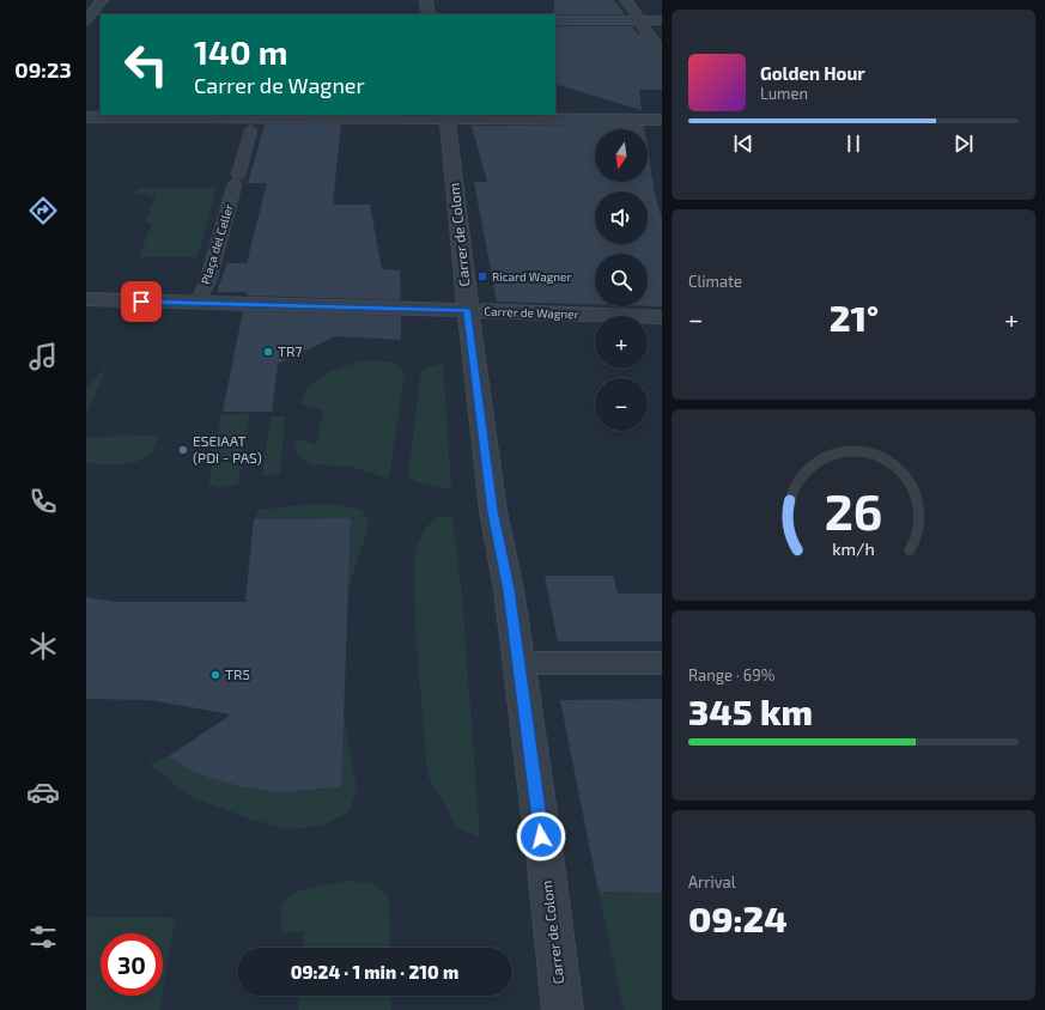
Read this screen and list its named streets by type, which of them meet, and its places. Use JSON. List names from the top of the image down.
{
  "streets": {
    "street": ["Carrer de Colom", "Plaça del Celler", "Carrer de Wagner"]
  },
  "crossings": [
    ["Carrer de Colom", "Carrer de Wagner"],
    ["Plaça del Celler", "Carrer de Wagner"]
  ],
  "places": {
    "transit": ["Ricard Wagner"],
    "other": ["TR7", "ESEIAAT (PDI - PAS)", "TR5"]
  },
  "north": "bottom",
  "page": {
    "tabs": "09:23",
    "turn": ["140 m", "Carrer de Wagner"],
    "song": ["Golden Hour", "Lumen"],
    "map_buttons": ["+", "−"],
    "tile": [
      "Climate",
      ["Range · 69%", "345 km"],
      ["Arrival", "09:24"]
    ],
    "heat": ["−", "21°", "+"],
    "limit": "30",
    "trip": "09:24 · 1 min · 210 m",
    "gauge": ["26", "km/h"]
  }
}
